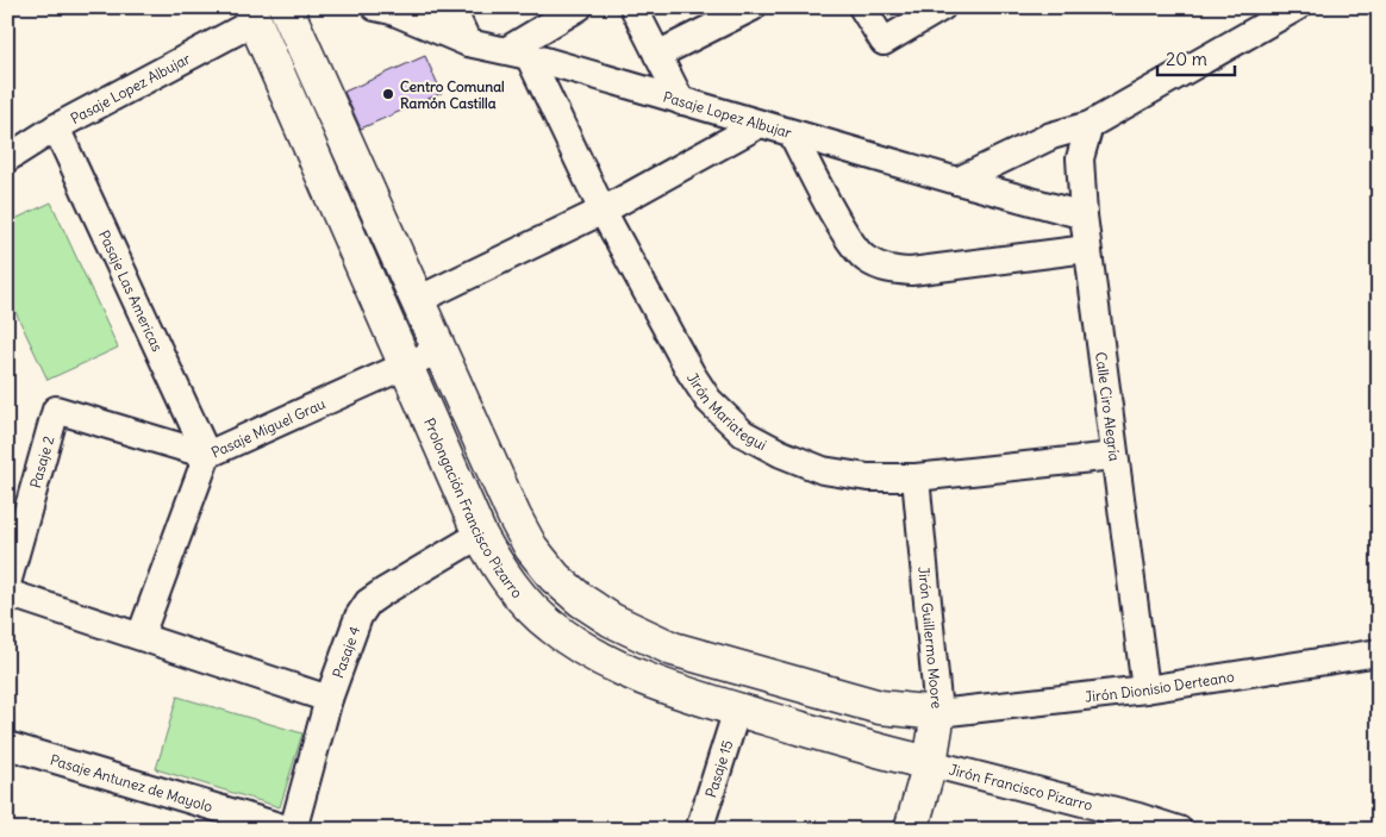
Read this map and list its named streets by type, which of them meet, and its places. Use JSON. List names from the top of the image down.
{
  "streets": {
    "main road": ["Prolongación Francisco Pizarro", "Jirón Guillermo Moore"],
    "street": [
      "Pasaje Lopez Albujar",
      "Pasaje Las Americas",
      "Jirón Mariategui",
      "Calle Ciro Alegría",
      "Pasaje Miguel Grau",
      "Pasaje 2",
      "Pasaje 4",
      "Jirón Dionisio Derteano",
      "Pasaje 15",
      "Pasaje Antunez de Mayolo",
      "Jirón Francisco Pizarro"
    ]
  },
  "crossings": [
    ["Pasaje Lopez Albujar", "Pasaje Las Americas"],
    ["Pasaje Lopez Albujar", "Jirón Mariategui"],
    ["Pasaje Lopez Albujar", "Calle Ciro Alegría"],
    ["Pasaje Lopez Albujar", "Prolongación Francisco Pizarro"],
    ["Pasaje Las Americas", "Pasaje Miguel Grau"],
    ["Pasaje Las Americas", "Pasaje 2"],
    ["Jirón Mariategui", "Calle Ciro Alegría"],
    ["Jirón Mariategui", "Jirón Guillermo Moore"],
    ["Calle Ciro Alegría", "Jirón Dionisio Derteano"],
    ["Pasaje Miguel Grau", "Pasaje 2"],
    ["Pasaje Miguel Grau", "Prolongación Francisco Pizarro"],
    ["Prolongación Francisco Pizarro", "Jirón Guillermo Moore"],
    ["Prolongación Francisco Pizarro", "Pasaje 4"],
    ["Prolongación Francisco Pizarro", "Jirón Dionisio Derteano"],
    ["Prolongación Francisco Pizarro", "Pasaje 15"],
    ["Prolongación Francisco Pizarro", "Jirón Francisco Pizarro"],
    ["Jirón Guillermo Moore", "Jirón Dionisio Derteano"],
    ["Jirón Guillermo Moore", "Jirón Francisco Pizarro"],
    ["Pasaje 4", "Pasaje Antunez de Mayolo"]
  ],
  "places": ["Centro Comunal Ramón Castilla"],
  "scale_bar": "20 m"
}
